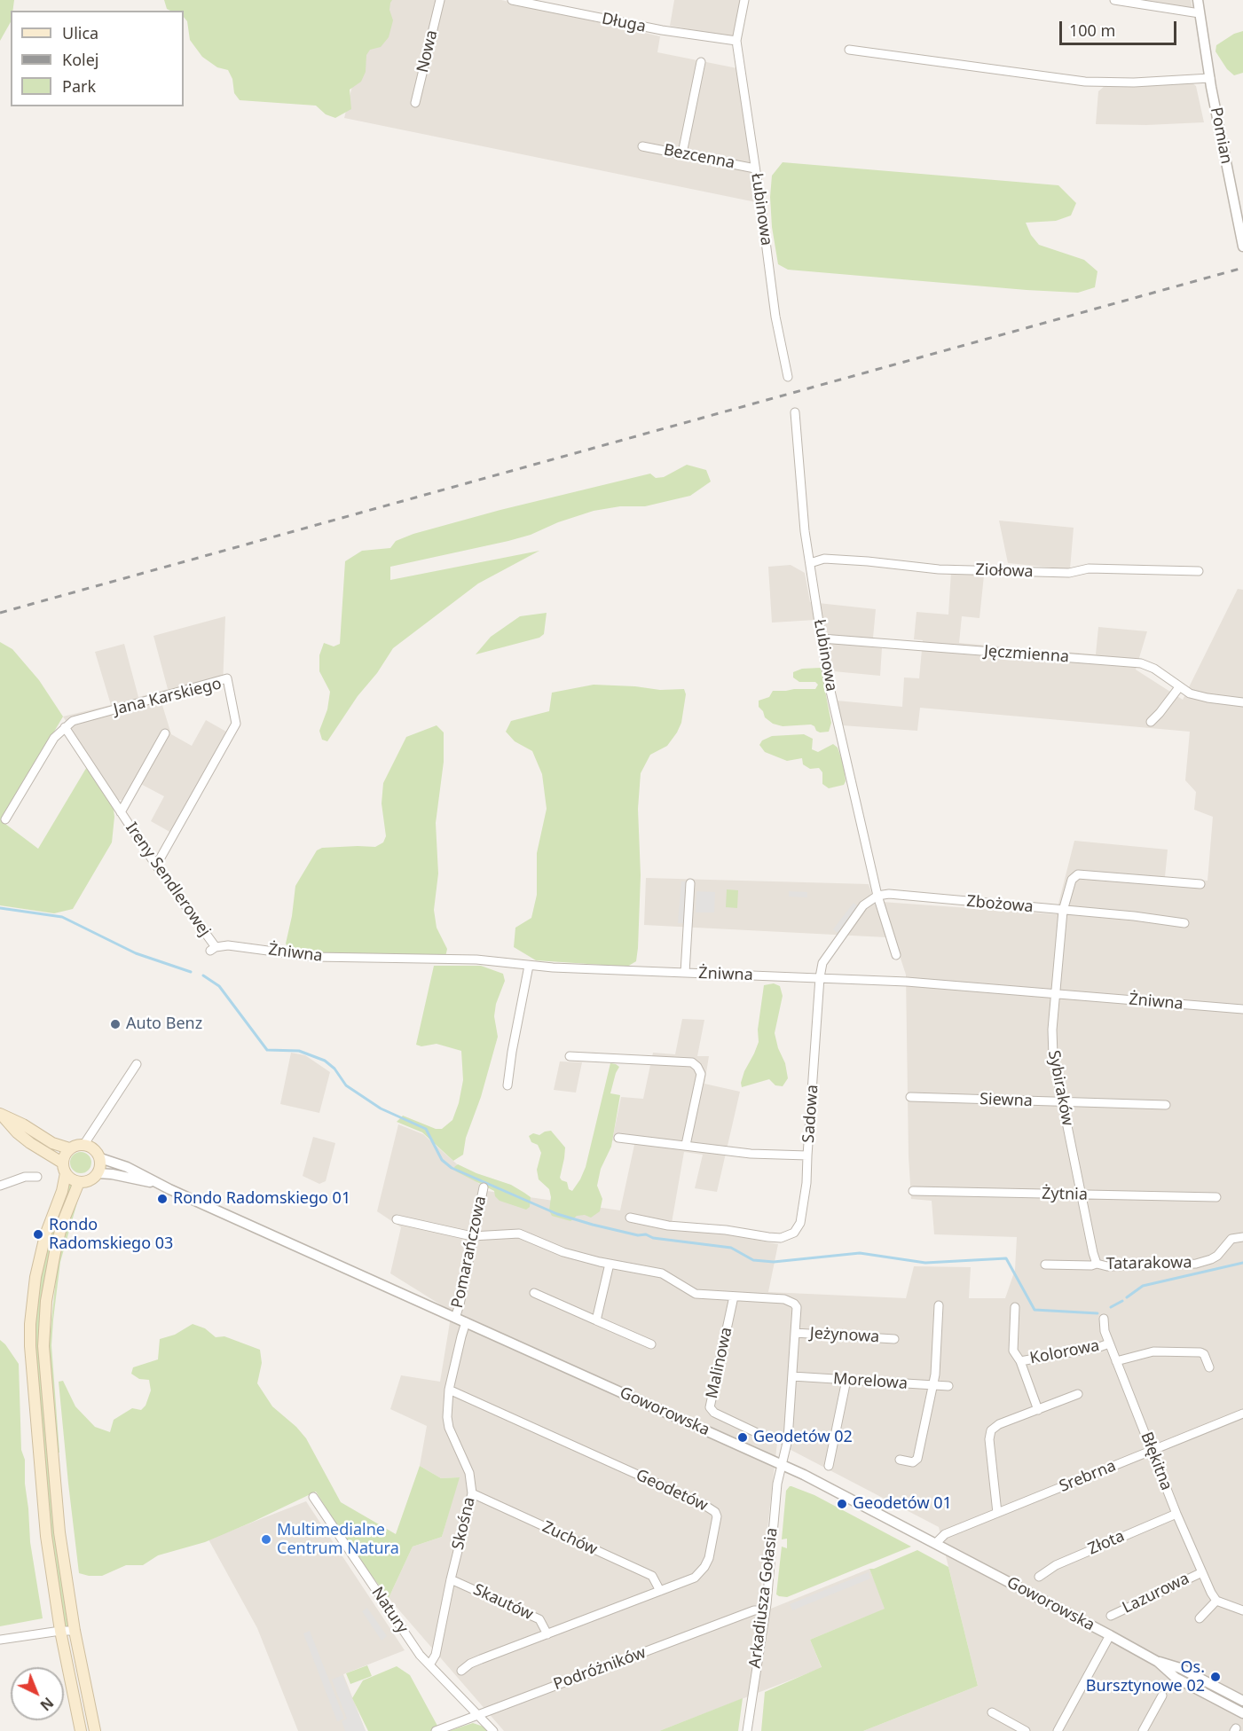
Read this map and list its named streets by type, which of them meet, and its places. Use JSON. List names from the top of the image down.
{
  "streets": {
    "street": [
      "Długa",
      "Nowa",
      "Pomian",
      "Bezcenna",
      "Łubinowa",
      "Ziołowa",
      "Jęczmienna",
      "Jana Karskiego",
      "Ireny Sendlerowej",
      "Zbożowa",
      "Żniwna",
      "Sybiraków",
      "Siewna",
      "Sadowa",
      "Żytnia",
      "Pomarańczowa",
      "Tatarakowa",
      "Jeżynowa",
      "Kolorowa",
      "Malinowa",
      "Morelowa",
      "Goworowska",
      "Błękitna",
      "Srebrna",
      "Geodetów",
      "Skośna",
      "Zuchów",
      "Złota",
      "Lazurowa",
      "Arkadiusza Gołasia",
      "Skautów",
      "Natury",
      "Podróżników"
    ]
  },
  "crossings": [
    ["Długa", "Łubinowa"],
    ["Bezcenna", "Łubinowa"],
    ["Łubinowa", "Ziołowa"],
    ["Łubinowa", "Jęczmienna"],
    ["Łubinowa", "Zbożowa"],
    ["Łubinowa", "Sadowa"],
    ["Jana Karskiego", "Ireny Sendlerowej"],
    ["Ireny Sendlerowej", "Żniwna"],
    ["Zbożowa", "Sybiraków"],
    ["Zbożowa", "Sadowa"],
    ["Żniwna", "Sybiraków"],
    ["Żniwna", "Sadowa"],
    ["Sybiraków", "Siewna"],
    ["Sybiraków", "Żytnia"],
    ["Sybiraków", "Tatarakowa"],
    ["Pomarańczowa", "Goworowska"],
    ["Kolorowa", "Błękitna"],
    ["Goworowska", "Srebrna"],
    ["Goworowska", "Skośna"],
    ["Goworowska", "Arkadiusza Gołasia"],
    ["Błękitna", "Srebrna"],
    ["Błękitna", "Złota"],
    ["Błękitna", "Lazurowa"],
    ["Geodetów", "Skośna"],
    ["Geodetów", "Zuchów"],
    ["Geodetów", "Skautów"],
    ["Skośna", "Zuchów"],
    ["Skośna", "Skautów"],
    ["Skośna", "Natury"],
    ["Arkadiusza Gołasia", "Podróżników"],
    ["Natury", "Podróżników"]
  ],
  "places": [
    "Auto Benz",
    "Rondo Radomskiego 01",
    "Rondo Radomskiego 03",
    "Geodetów 02",
    "Geodetów 01",
    "Multimedialne Centrum Natura",
    "Os. Bursztynowe 02"
  ],
  "legend": ["Ulica", "Kolej", "Park"],
  "scale_bar": "100 m",
  "north": "bottom right"
}
